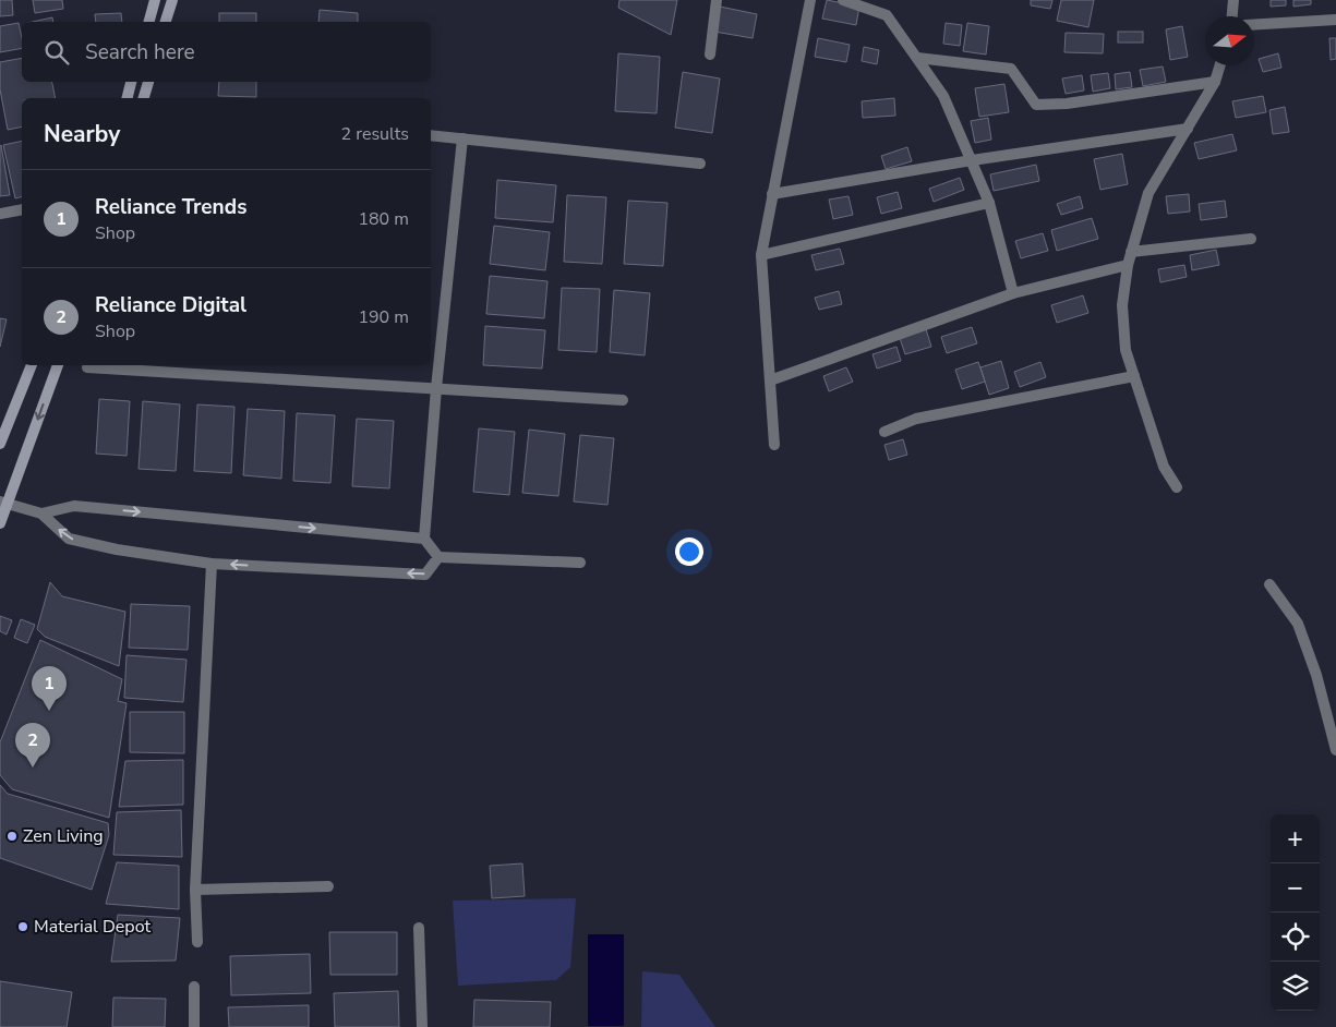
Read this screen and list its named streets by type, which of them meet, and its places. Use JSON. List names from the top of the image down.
{
  "places": ["Zen Living", "Material Depot"],
  "north": "right",
  "page": {
    "search": "Search here",
    "heading": ["Nearby", "2 results"],
    "list": [
      {
        "mark": "1",
        "name": "Reliance Trends",
        "note": "Shop",
        "value": "180 m"
      },
      {
        "mark": "2",
        "name": "Reliance Digital",
        "note": "Shop",
        "value": "190 m"
      }
    ],
    "pins": ["1", "2"],
    "map_buttons": ["+", "−"]
  }
}
